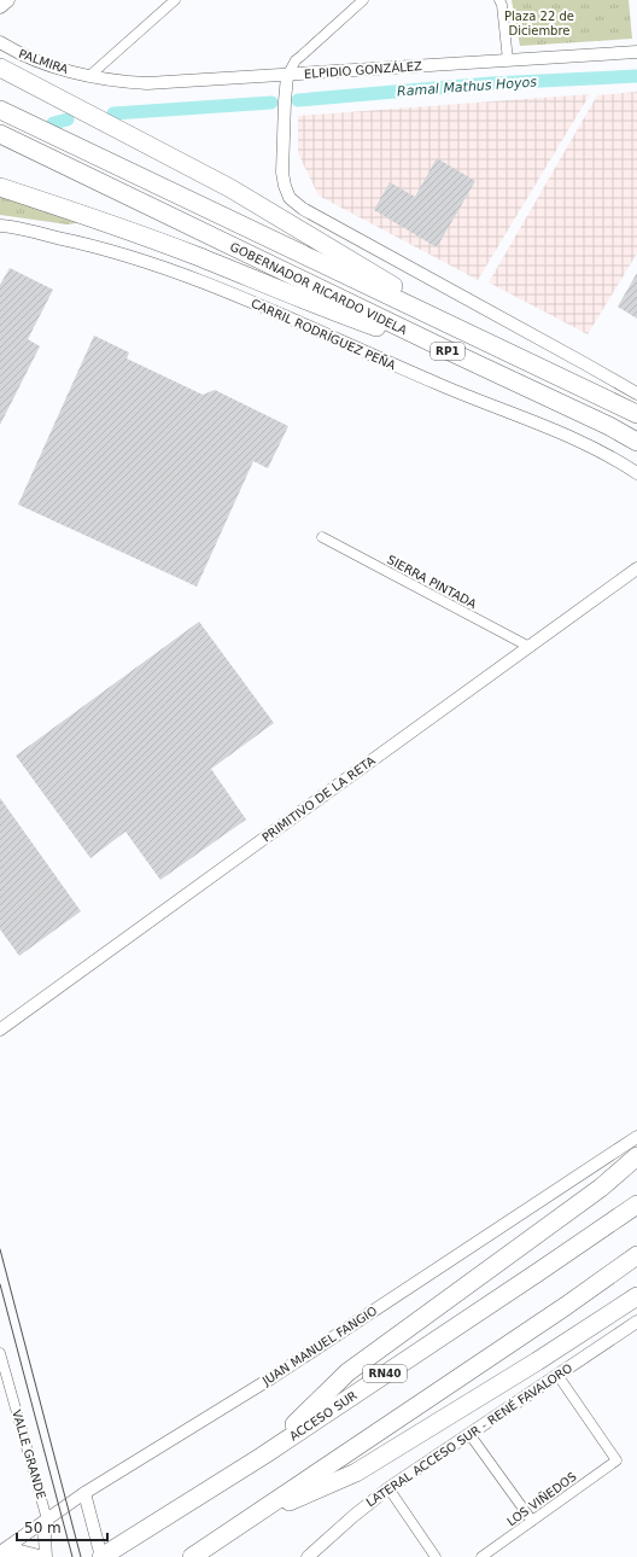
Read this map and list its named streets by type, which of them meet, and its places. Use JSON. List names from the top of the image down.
{
  "streets": {
    "highway": [
      "GOBERNADOR RICARDO VIDELA",
      "RP1",
      "RN40",
      "ACCESO SUR"
    ],
    "street": [
      "PALMIRA",
      "ELPIDIO GONZÁLEZ",
      "CARRIL RODRÍGUEZ PEÑA",
      "SIERRA PINTADA",
      "PRIMITIVO DE LA RETA",
      "JUAN MANUEL FANGIO",
      "LATERAL ACCESO SUR - RENÉ FAVALORO",
      "VALLE GRANDE",
      "LOS VIÑEDOS"
    ]
  },
  "crossings": [
    ["PALMIRA", "ELPIDIO GONZÁLEZ"],
    ["SIERRA PINTADA", "PRIMITIVO DE LA RETA"],
    ["JUAN MANUEL FANGIO", "VALLE GRANDE"],
    ["LATERAL ACCESO SUR - RENÉ FAVALORO", "LOS VIÑEDOS"]
  ],
  "water": ["Ramal Mathus Hoyos"],
  "parks": ["Plaza 22 de Diciembre"],
  "scale_bar": "50 m"
}
